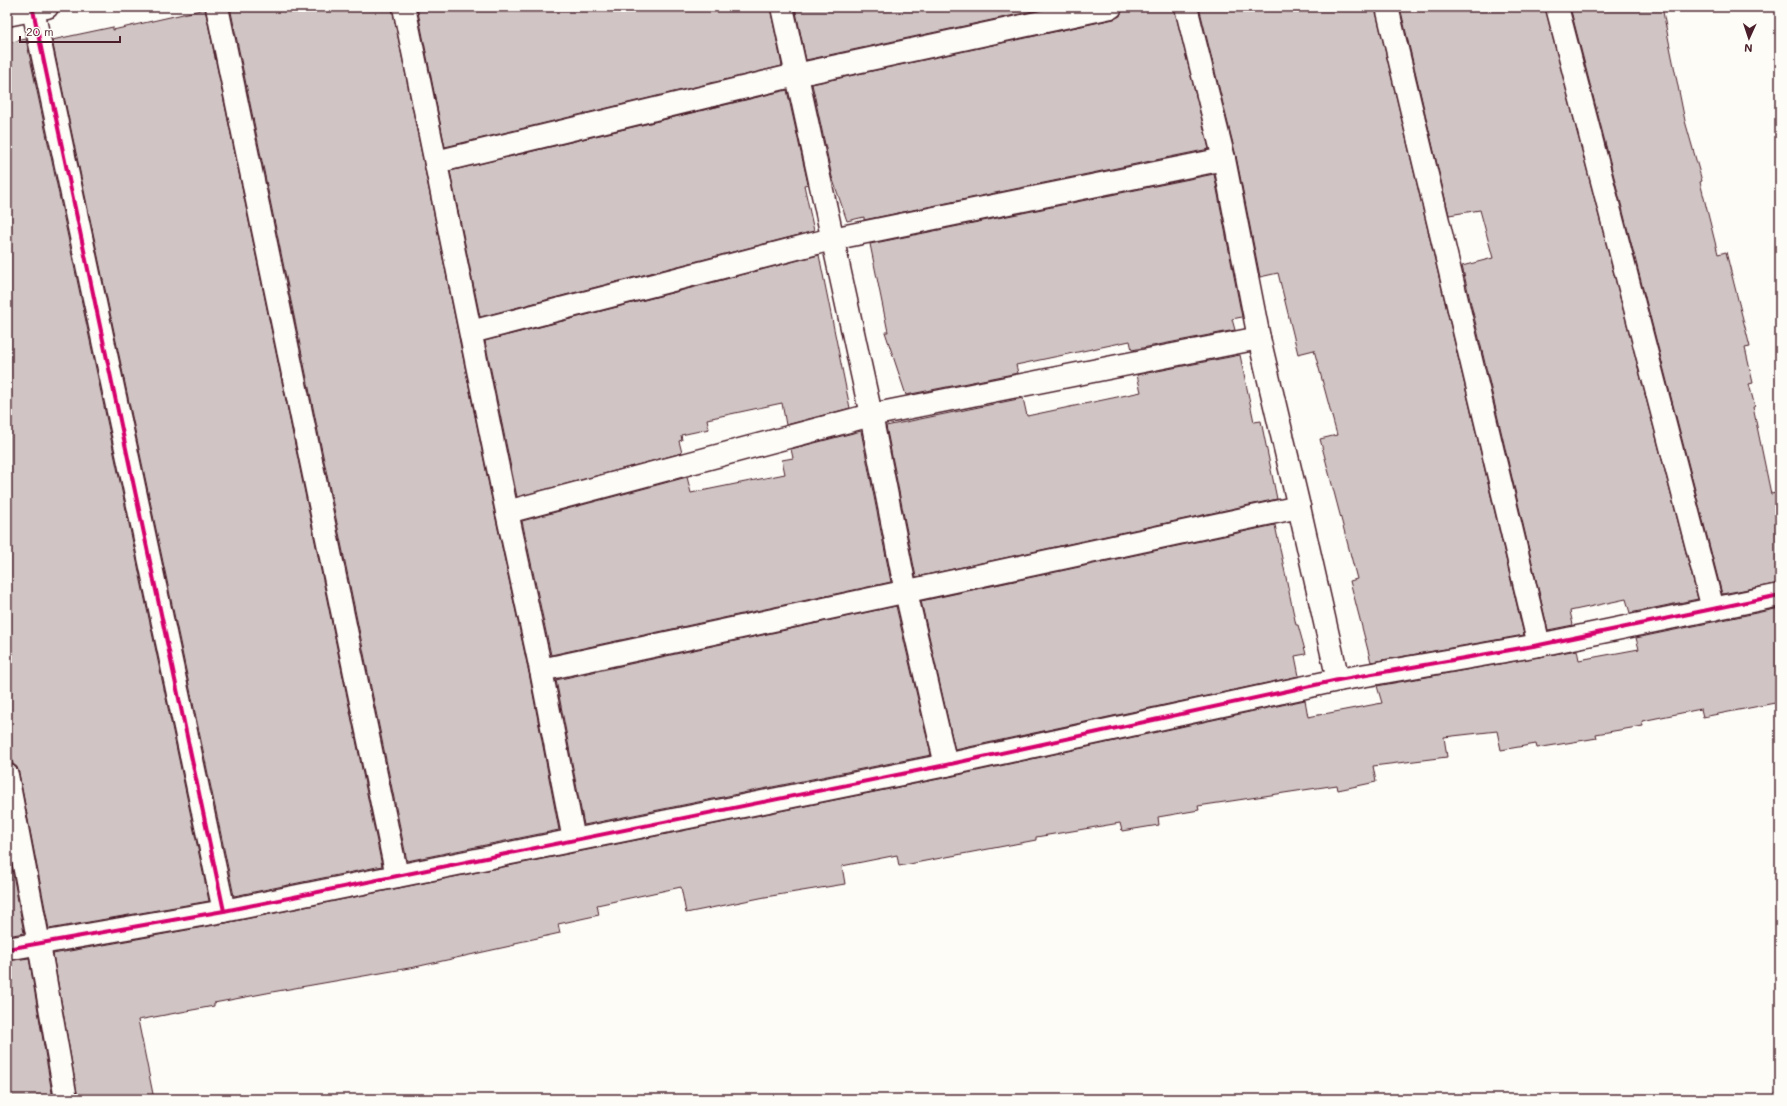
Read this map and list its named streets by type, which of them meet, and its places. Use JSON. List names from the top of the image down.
{
  "scale_bar": "20 m",
  "north": "bottom"
}
